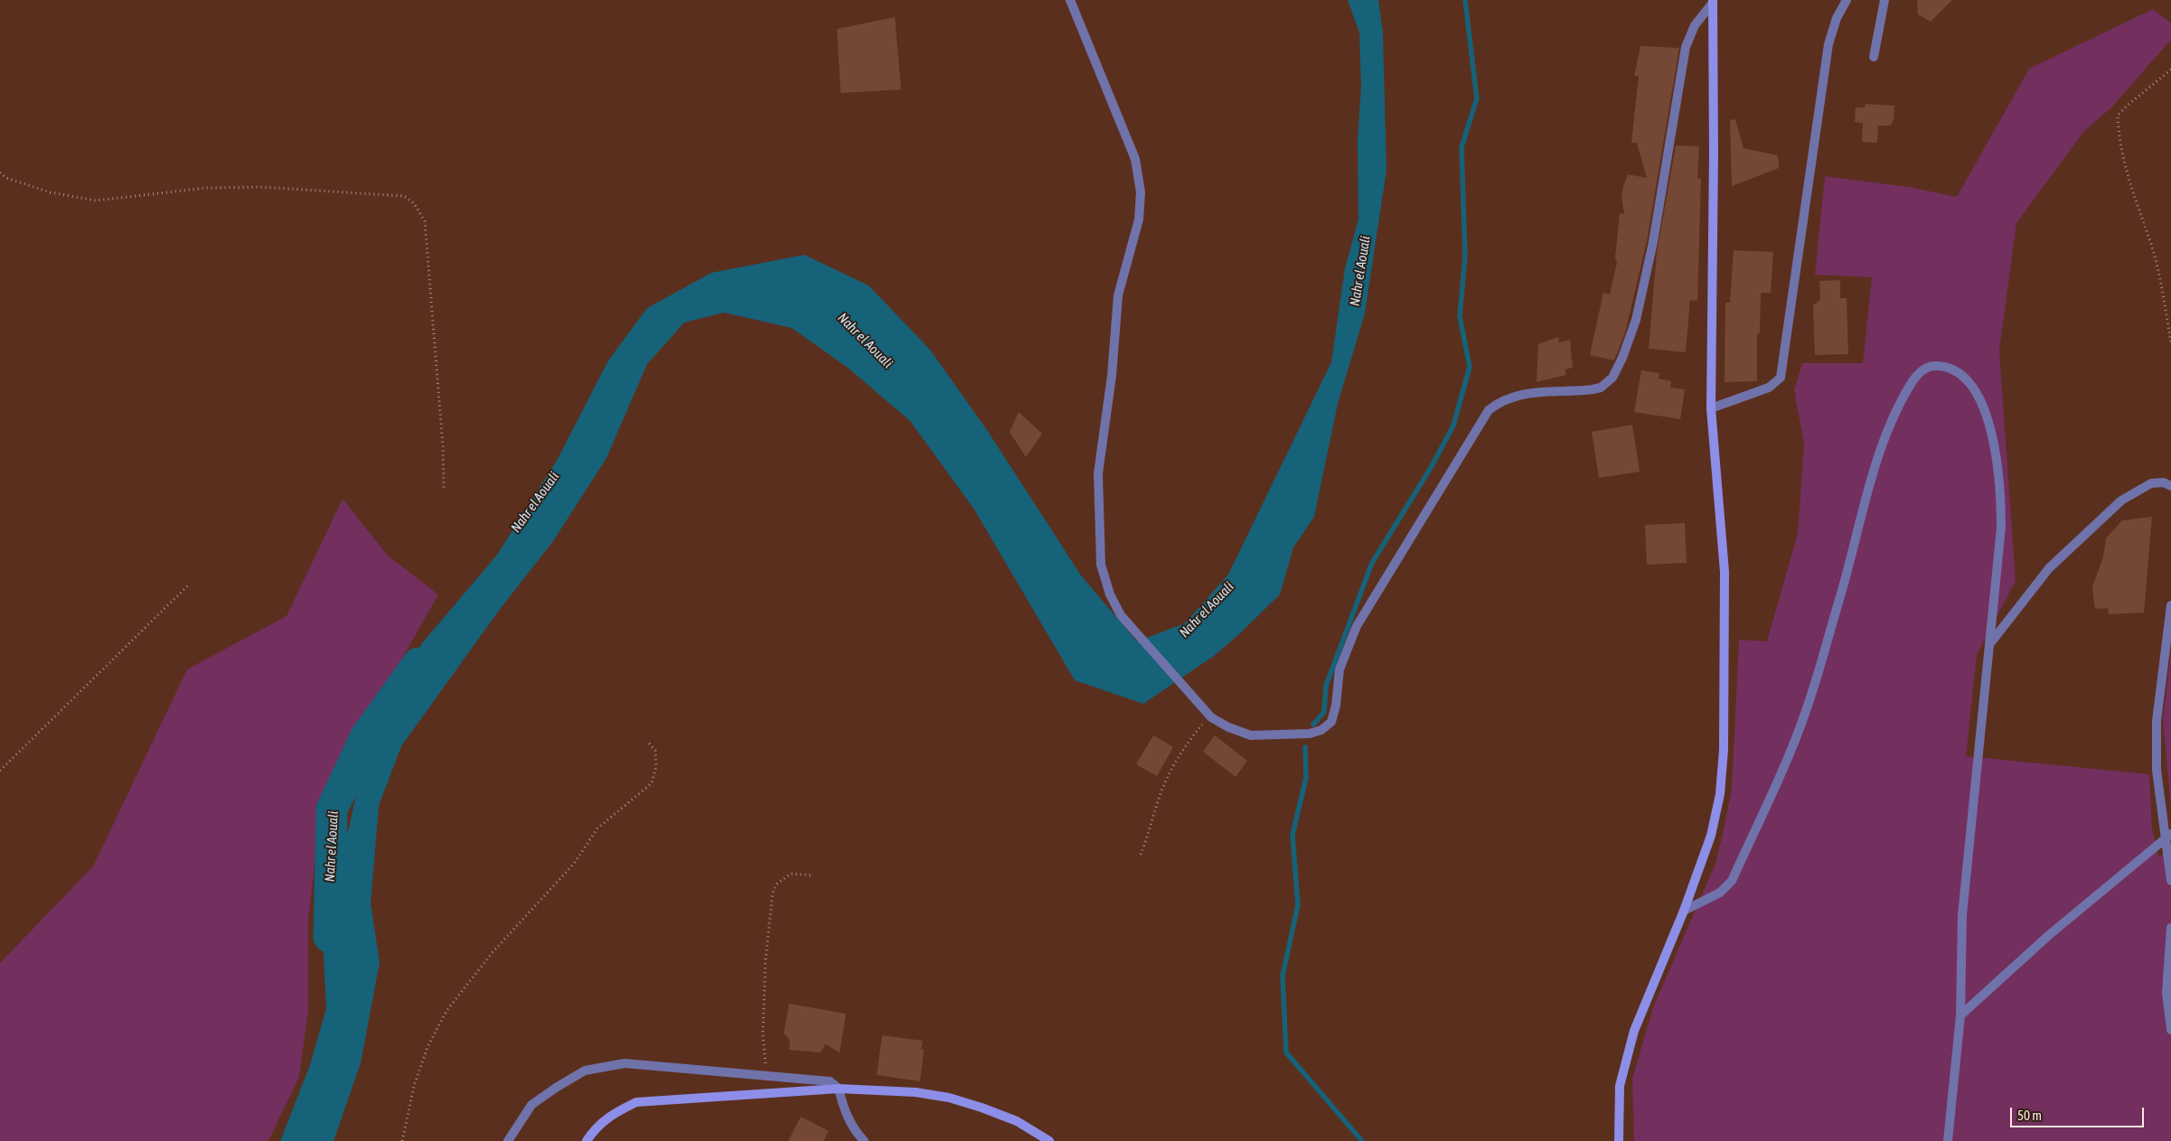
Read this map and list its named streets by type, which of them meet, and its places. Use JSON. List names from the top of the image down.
{
  "water": ["Nahr el Aouali"],
  "scale_bar": "50 m"
}
